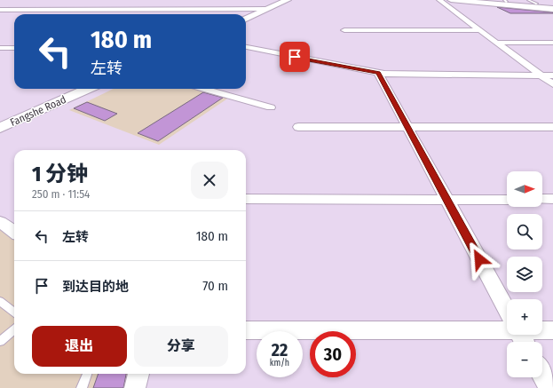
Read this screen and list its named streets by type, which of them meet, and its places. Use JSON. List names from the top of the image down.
{
  "streets": {
    "street": ["Fangshe Road"]
  },
  "north": "right",
  "page": {
    "turn": ["180 m", "左转"],
    "heading": ["1 分钟", "250 m · 11:54"],
    "map_buttons": ["+", "−"],
    "list": [
      {
        "name": "左转",
        "value": "180 m"
      },
      {
        "name": "到达目的地",
        "value": "70 m"
      }
    ],
    "buttons": ["退出", "分享"],
    "speed": "22 km/h",
    "limit": "30"
  }
}
